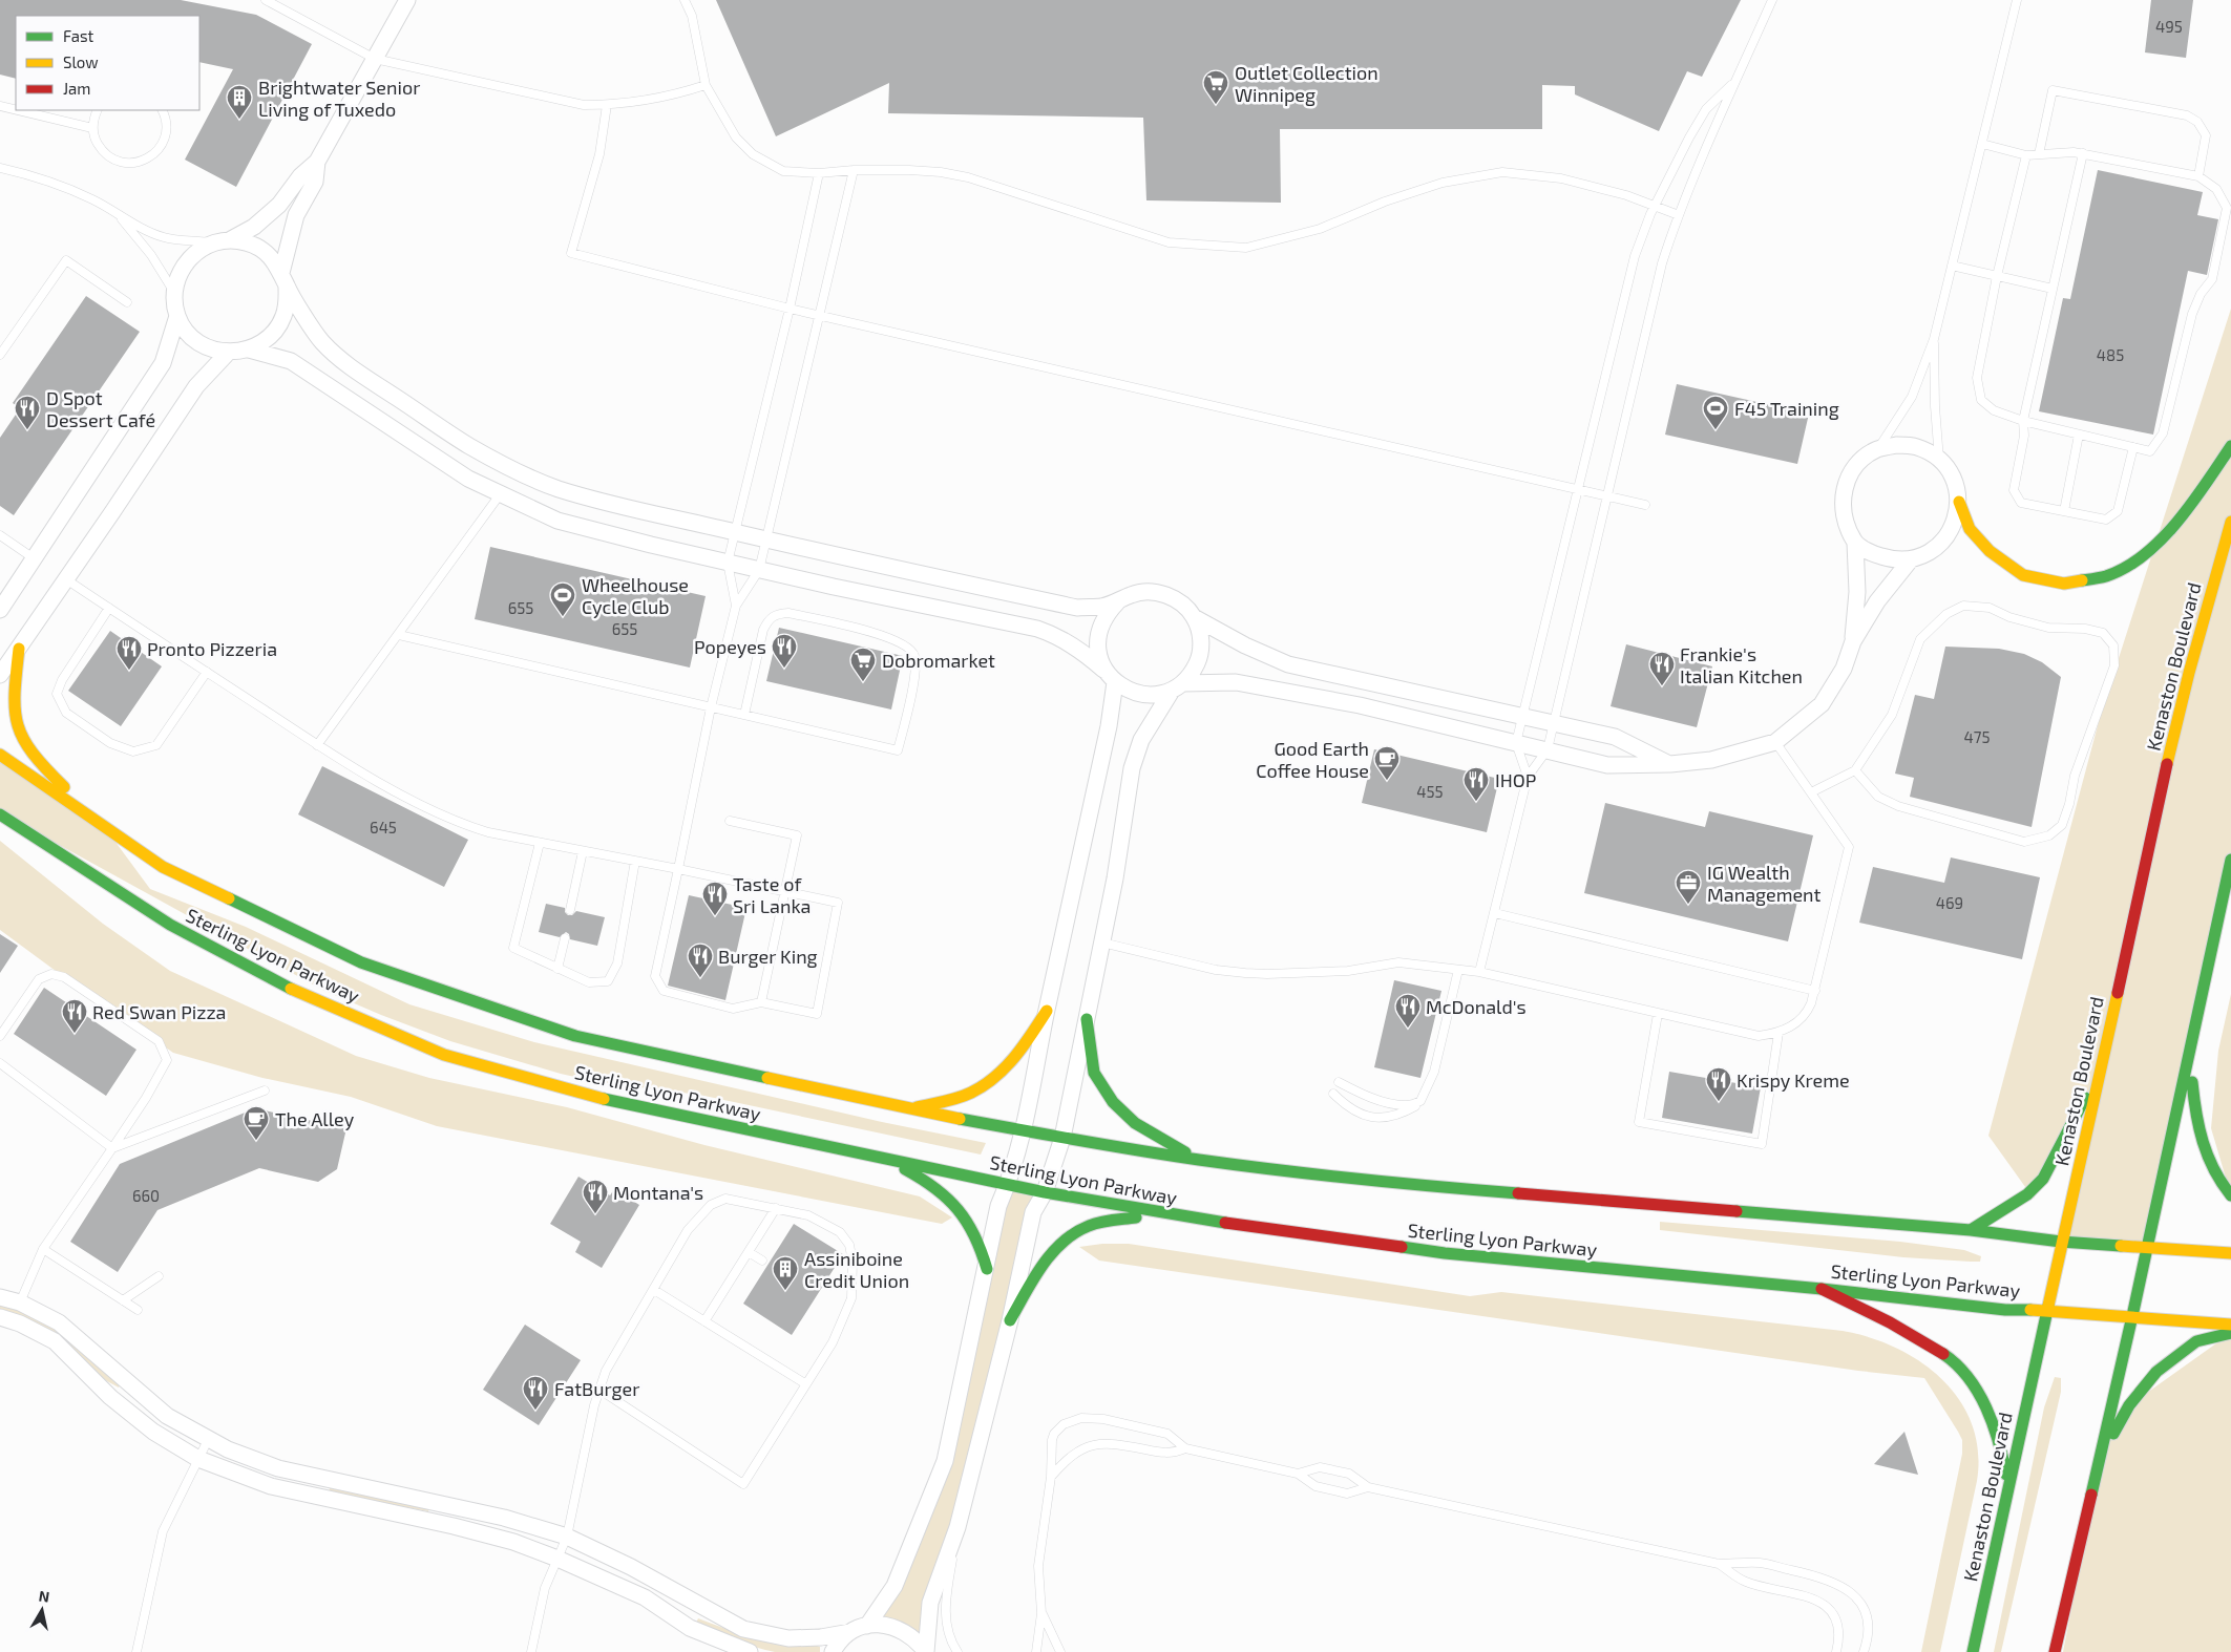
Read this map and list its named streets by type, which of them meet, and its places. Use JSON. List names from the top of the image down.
{
  "streets": {
    "main road": ["Kenaston Boulevard", "Sterling Lyon Parkway"]
  },
  "crossings": [
    ["Kenaston Boulevard", "Sterling Lyon Parkway"]
  ],
  "places": {
    "supermarket": ["Outlet Collection Winnipeg", "Dobromarket"],
    "building": ["Brightwater Senior Living of Tuxedo", "Assiniboine Credit Union"],
    "restaurant": [
      "D Spot Dessert Café",
      "Popeyes",
      "Pronto Pizzeria",
      "Frankie's Italian Kitchen",
      "IHOP",
      "Taste of Sri Lanka",
      "Burger King",
      "McDonald's",
      "Red Swan Pizza",
      "Krispy Kreme",
      "Montana's",
      "FatBurger"
    ],
    "sports": ["F45 Training", "Wheelhouse Cycle Club"],
    "cafe": ["Good Earth Coffee House", "The Alley"],
    "office": ["IG Wealth Management"]
  },
  "house_numbers": [
    "495",
    "485",
    "655",
    "655",
    "475",
    "455",
    "645",
    "469",
    "660"
  ],
  "legend": ["Fast", "Slow", "Jam"],
  "north": "top"
}
